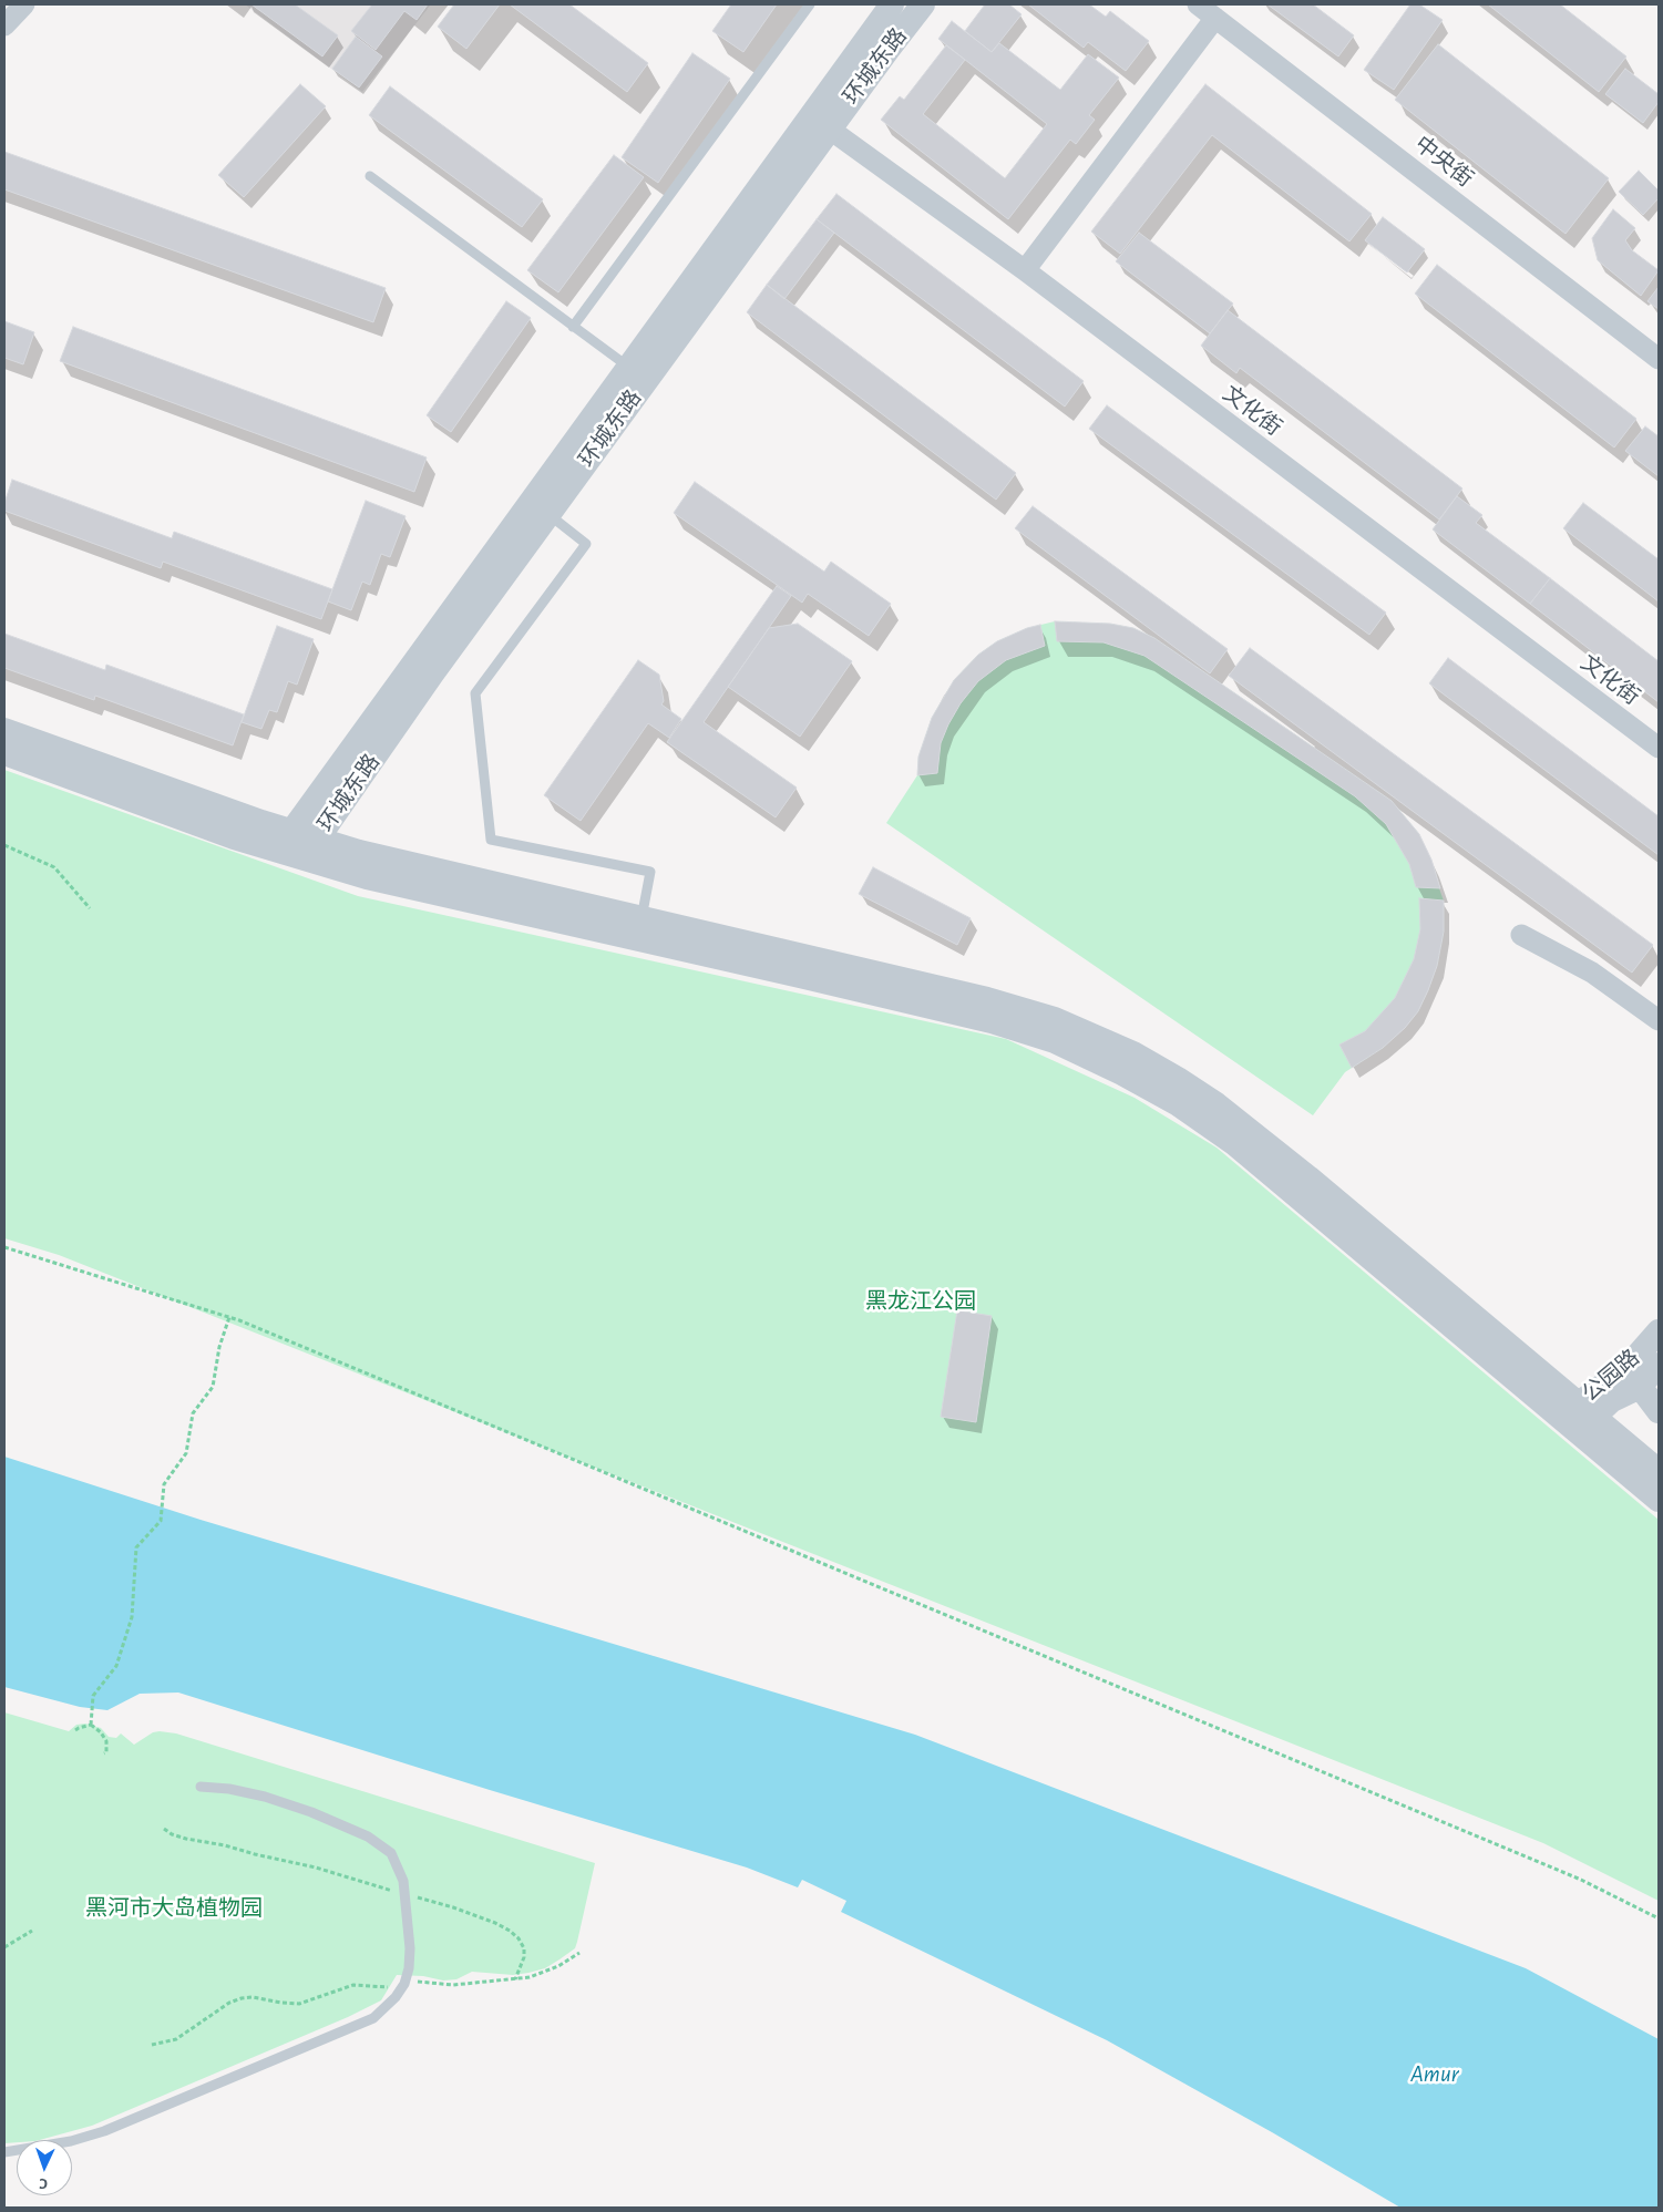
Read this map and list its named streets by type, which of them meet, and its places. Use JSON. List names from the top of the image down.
{
  "streets": {
    "street": [
      "环城东路",
      "中央街",
      "文化街",
      "公园路"
    ]
  },
  "crossings": [
    ["环城东路", "文化街"]
  ],
  "water": ["Amur"],
  "parks": ["黑龙江公园", "黑河市大岛植物园"],
  "north": "bottom"
}
